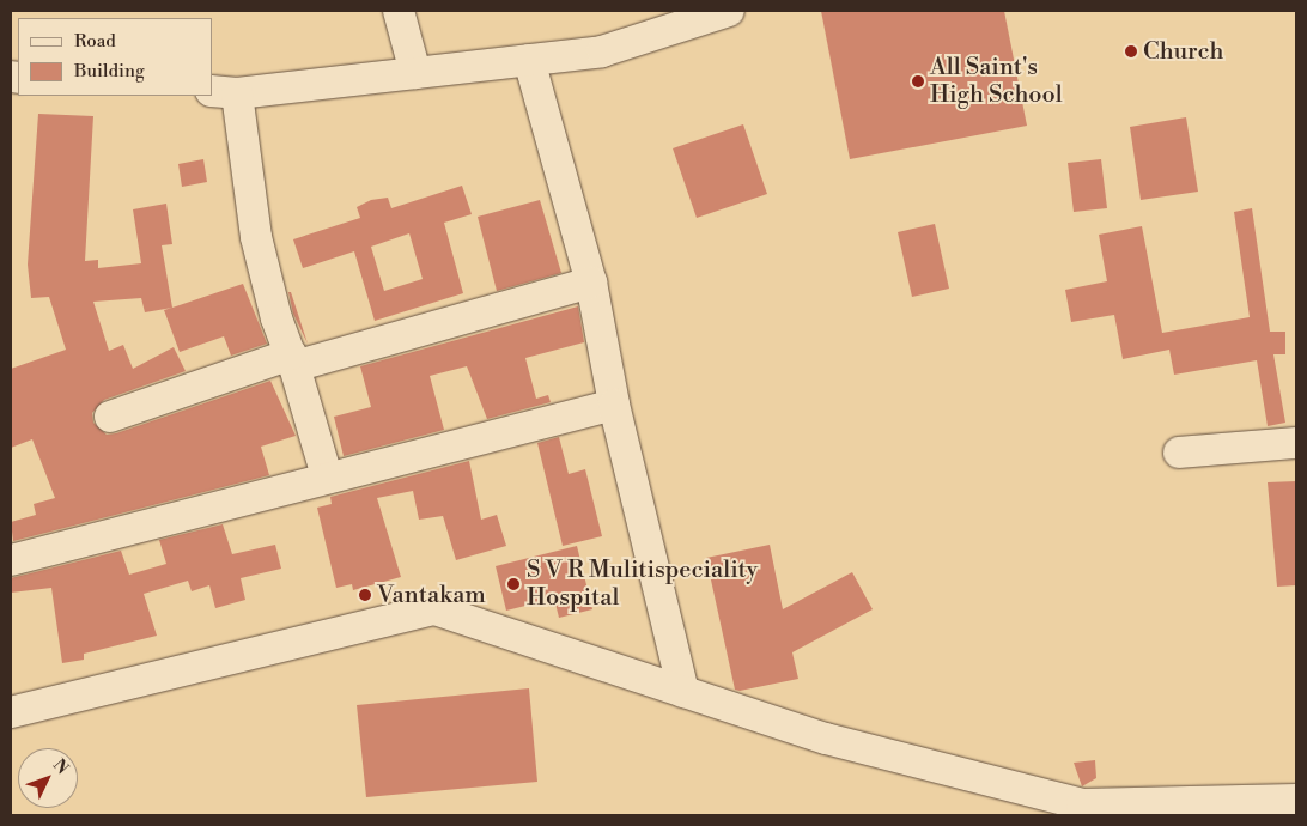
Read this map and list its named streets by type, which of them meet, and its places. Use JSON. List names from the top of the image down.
{
  "places": [
    "Church",
    "All Saint's High School",
    "S V R Mulitispeciality Hospital",
    "Vantakam"
  ],
  "legend": ["Road", "Building"],
  "north": "top right"
}
